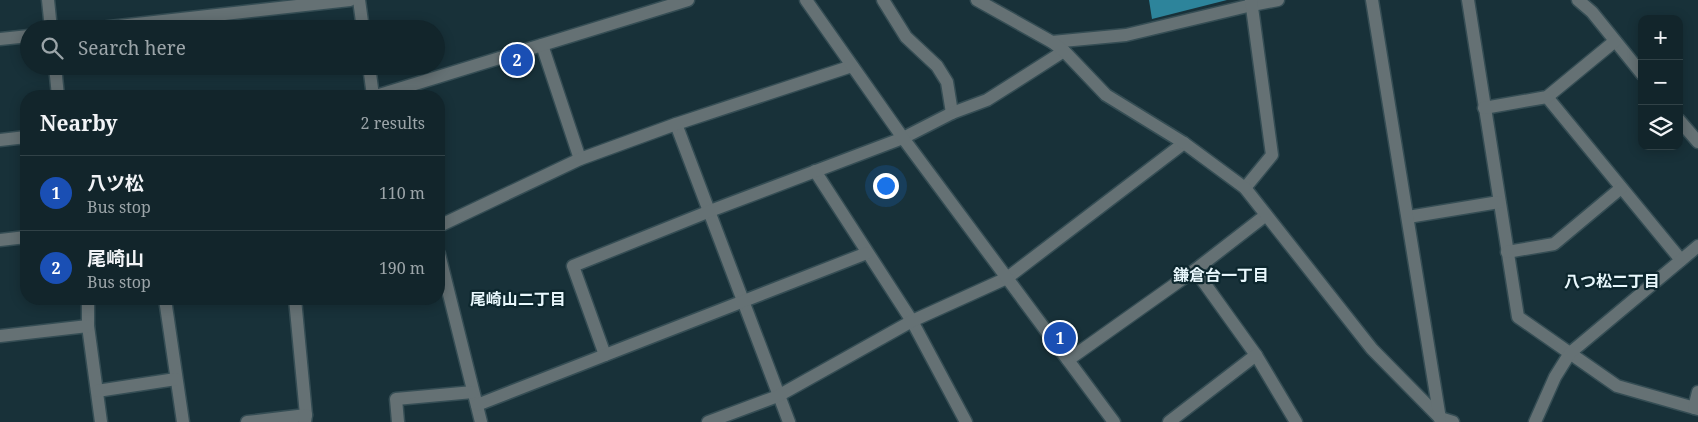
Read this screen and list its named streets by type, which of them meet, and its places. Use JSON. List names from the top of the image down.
{
  "districts": ["鎌倉台一丁目", "八つ松二丁目", "尾崎山二丁目"],
  "page": {
    "map_buttons": ["+", "−"],
    "search": "Search here",
    "pins": ["2", "1"],
    "heading": ["Nearby", "2 results"],
    "list": [
      {
        "mark": "1",
        "name": "八ツ松",
        "note": "Bus stop",
        "value": "110 m"
      },
      {
        "mark": "2",
        "name": "尾崎山",
        "note": "Bus stop",
        "value": "190 m"
      }
    ]
  }
}
